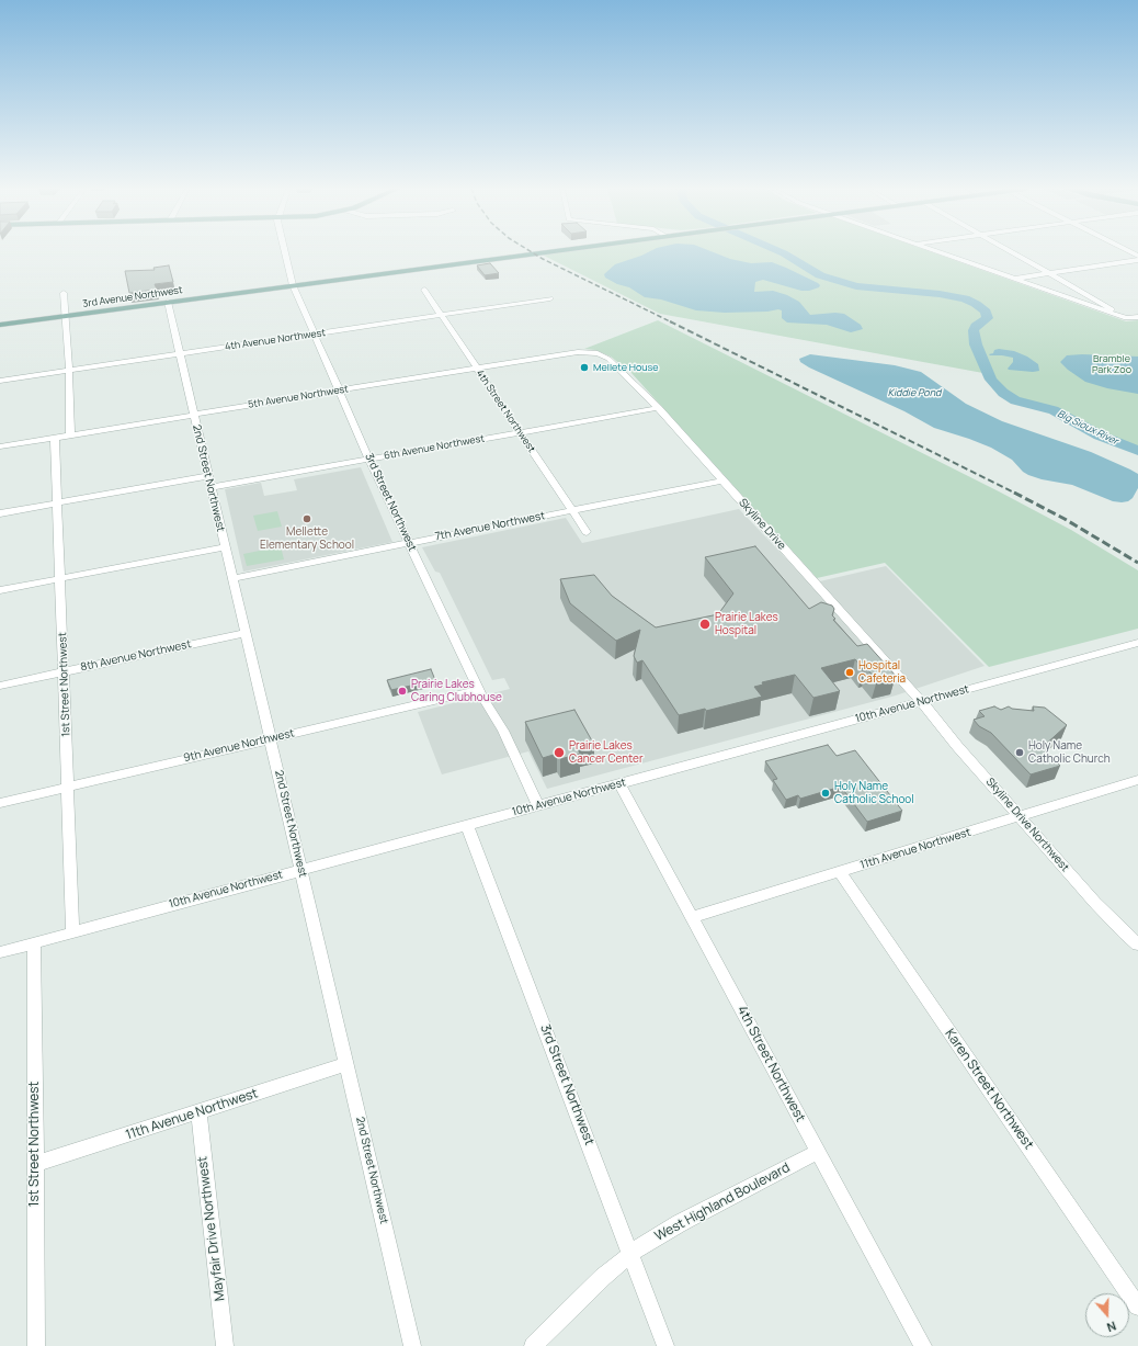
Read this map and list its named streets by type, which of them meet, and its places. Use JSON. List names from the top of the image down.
{
  "streets": {
    "main road": ["3rd Avenue Northwest"],
    "street": [
      "4th Avenue Northwest",
      "5th Avenue Northwest",
      "4th Street Northwest",
      "6th Avenue Northwest",
      "2nd Street Northwest",
      "3rd Street Northwest",
      "Skyline Drive",
      "7th Avenue Northwest",
      "8th Avenue Northwest",
      "1st Street Northwest",
      "10th Avenue Northwest",
      "9th Avenue Northwest",
      "Skyline Drive Northwest",
      "11th Avenue Northwest",
      "Karen Street Northwest",
      "West Highland Boulevard",
      "Mayfair Drive Northwest"
    ]
  },
  "crossings": [
    ["3rd Avenue Northwest", "2nd Street Northwest"],
    ["3rd Avenue Northwest", "3rd Street Northwest"],
    ["4th Avenue Northwest", "4th Street Northwest"],
    ["4th Avenue Northwest", "2nd Street Northwest"],
    ["4th Avenue Northwest", "3rd Street Northwest"],
    ["5th Avenue Northwest", "4th Street Northwest"],
    ["5th Avenue Northwest", "2nd Street Northwest"],
    ["5th Avenue Northwest", "3rd Street Northwest"],
    ["5th Avenue Northwest", "Skyline Drive"],
    ["5th Avenue Northwest", "1st Street Northwest"],
    ["4th Street Northwest", "6th Avenue Northwest"],
    ["4th Street Northwest", "7th Avenue Northwest"],
    ["4th Street Northwest", "10th Avenue Northwest"],
    ["4th Street Northwest", "11th Avenue Northwest"],
    ["4th Street Northwest", "West Highland Boulevard"],
    ["6th Avenue Northwest", "2nd Street Northwest"],
    ["6th Avenue Northwest", "3rd Street Northwest"],
    ["6th Avenue Northwest", "Skyline Drive"],
    ["6th Avenue Northwest", "1st Street Northwest"],
    ["2nd Street Northwest", "7th Avenue Northwest"],
    ["2nd Street Northwest", "8th Avenue Northwest"],
    ["2nd Street Northwest", "10th Avenue Northwest"],
    ["2nd Street Northwest", "9th Avenue Northwest"],
    ["2nd Street Northwest", "11th Avenue Northwest"],
    ["3rd Street Northwest", "7th Avenue Northwest"],
    ["3rd Street Northwest", "10th Avenue Northwest"],
    ["3rd Street Northwest", "9th Avenue Northwest"],
    ["3rd Street Northwest", "West Highland Boulevard"],
    ["Skyline Drive", "7th Avenue Northwest"],
    ["Skyline Drive", "10th Avenue Northwest"],
    ["Skyline Drive", "Skyline Drive Northwest"],
    ["8th Avenue Northwest", "1st Street Northwest"],
    ["1st Street Northwest", "10th Avenue Northwest"],
    ["1st Street Northwest", "9th Avenue Northwest"],
    ["1st Street Northwest", "11th Avenue Northwest"],
    ["10th Avenue Northwest", "Skyline Drive Northwest"],
    ["Skyline Drive Northwest", "11th Avenue Northwest"],
    ["11th Avenue Northwest", "Karen Street Northwest"],
    ["11th Avenue Northwest", "Mayfair Drive Northwest"]
  ],
  "water": ["Kiddie Pond", "Big Sioux River"],
  "parks": ["Bramble Park Zoo"],
  "places": [
    "Mellete House",
    "Mellette Elementary School",
    "Prairie Lakes Hospital",
    "Hospital Cafeteria",
    "Prairie Lakes Caring Clubhouse",
    "Prairie Lakes Cancer Center",
    "Holy Name Catholic Church",
    "Holy Name Catholic School"
  ],
  "north": "bottom"
}
